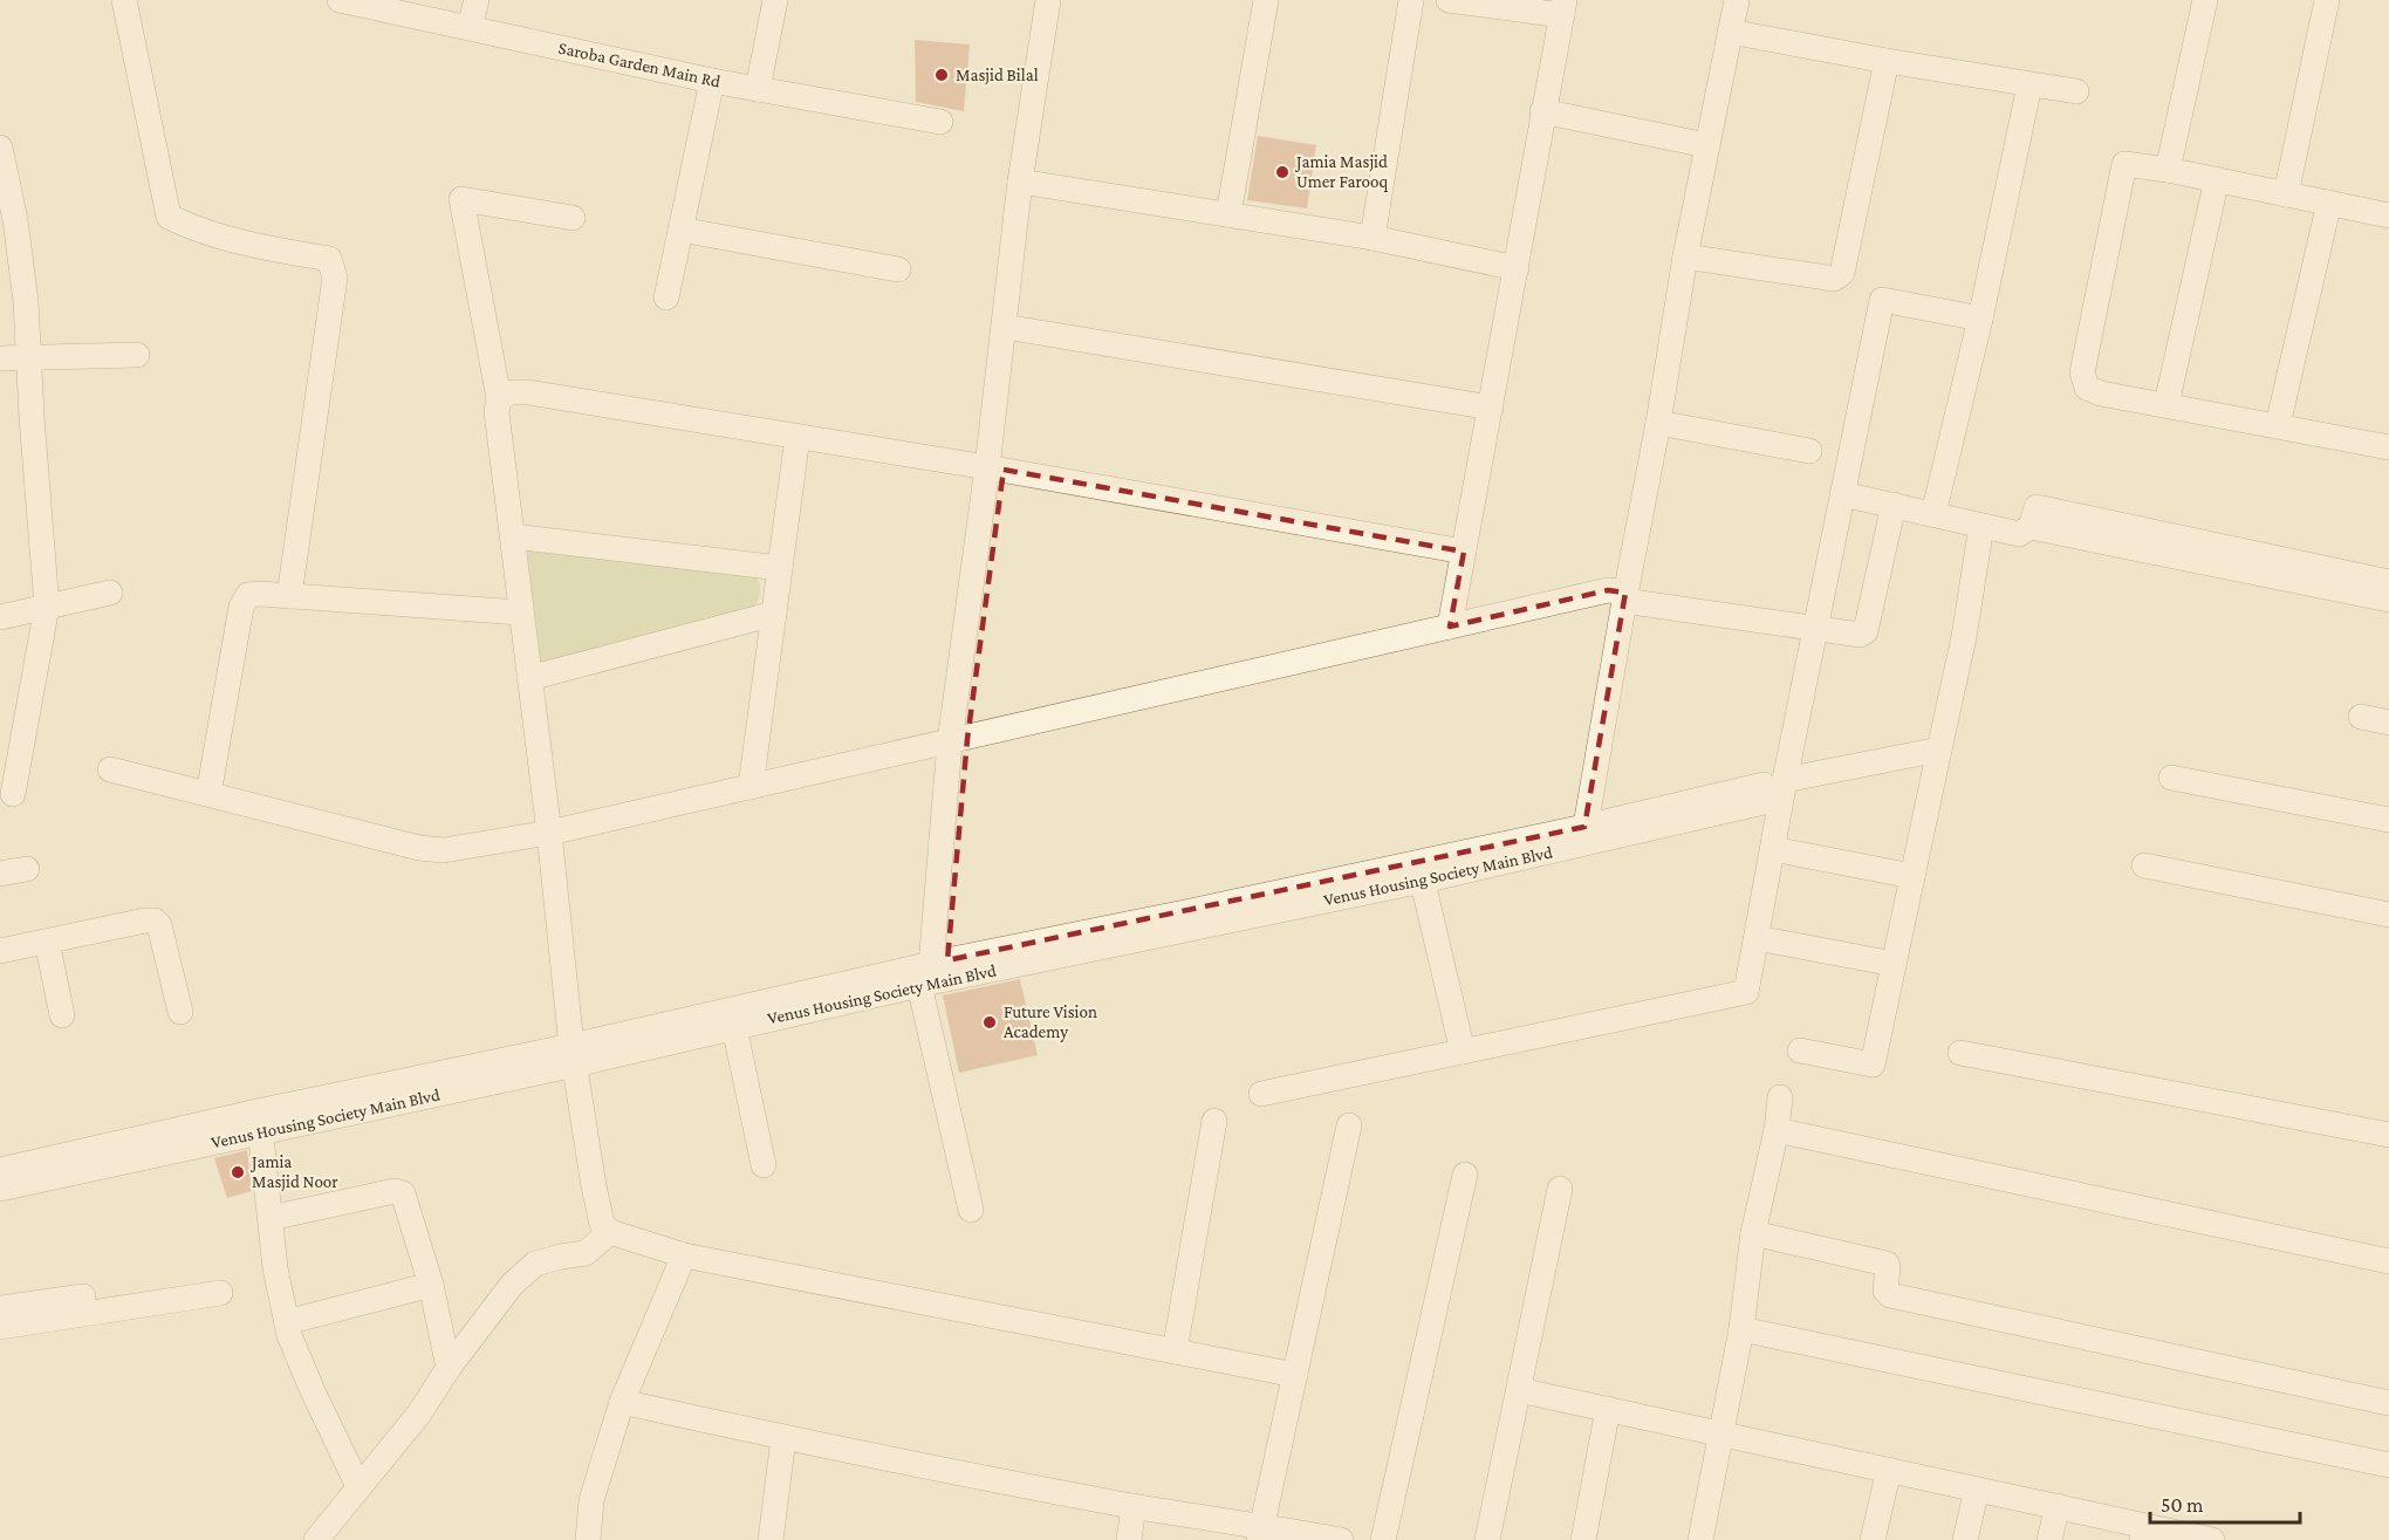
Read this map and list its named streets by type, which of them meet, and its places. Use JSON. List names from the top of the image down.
{
  "streets": {
    "street": ["Saroba Garden Main Rd", "Venus Housing Society Main Blvd"]
  },
  "places": [
    "Masjid Bilal",
    "Jamia Masjid Umer Farooq",
    "Future Vision Academy",
    "Jamia Masjid Noor"
  ],
  "scale_bar": "50 m"
}
